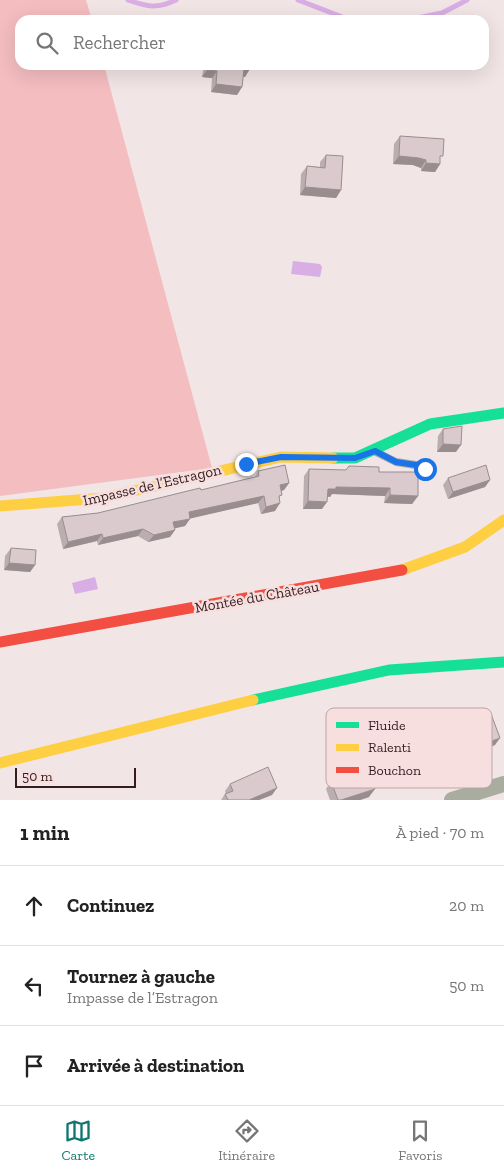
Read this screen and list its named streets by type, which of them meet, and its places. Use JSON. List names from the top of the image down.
{
  "streets": {
    "street": ["Impasse de l’Estragon", "Montée du Château"]
  },
  "legend": ["Fluide", "Ralenti", "Bouchon"],
  "scale_bar": "50 m",
  "page": {
    "search": "Rechercher",
    "scale": "50 m",
    "heading": ["1 min", "À pied · 70 m"],
    "list": [
      ["Continuez", "20 m"],
      ["Tournez à gauche", "Impasse de l’Estragon", "50 m"],
      "Arrivée à destination"
    ],
    "nav": ["Carte", "Itinéraire", "Favoris"]
  }
}
